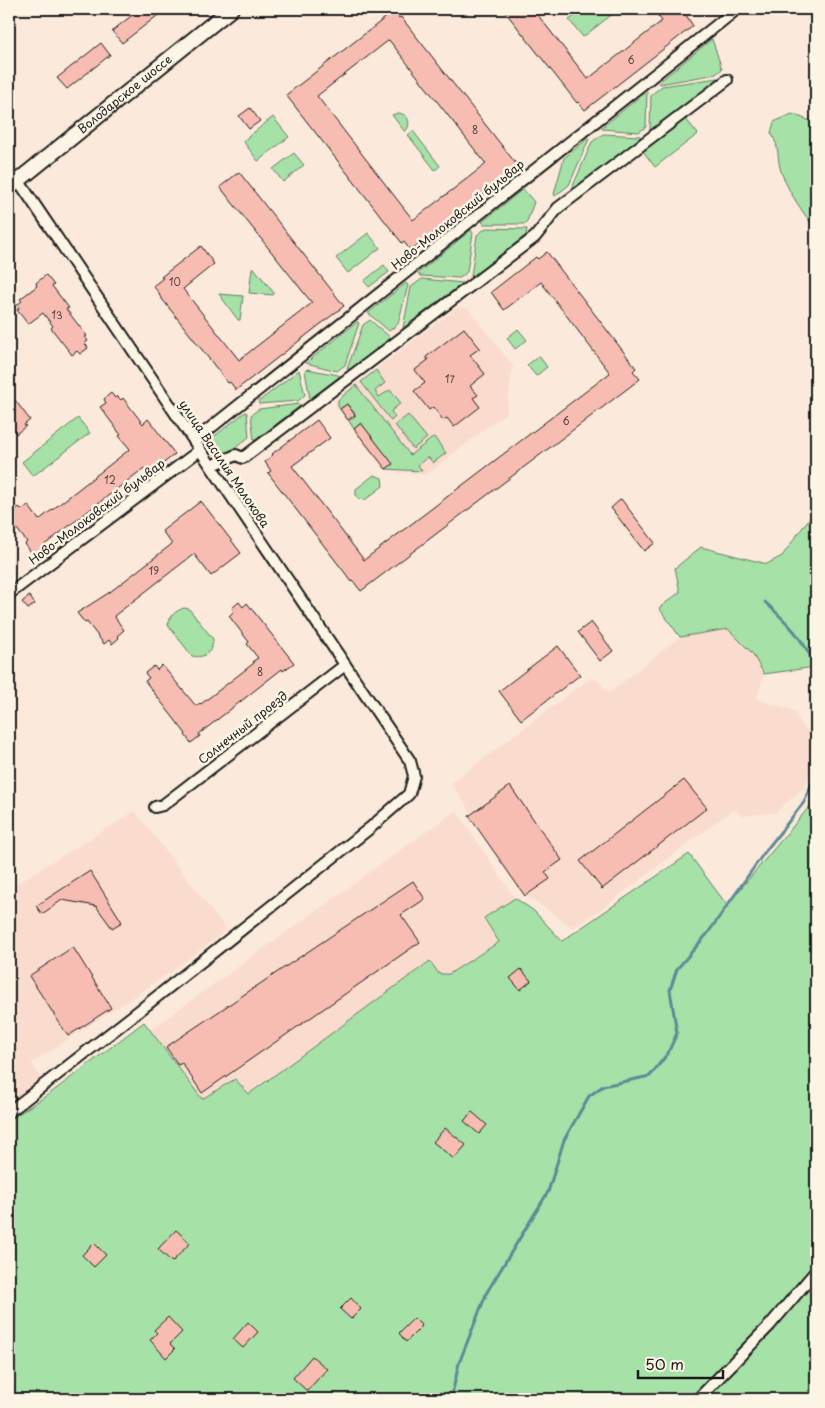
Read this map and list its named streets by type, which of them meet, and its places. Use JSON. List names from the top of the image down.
{
  "streets": {
    "main road": ["Володарское шоссе"],
    "street": ["Ново-Молоковский бульвар", "улица Василия Молокова", "Солнечный проезд"]
  },
  "crossings": [
    ["Володарское шоссе", "улица Василия Молокова"],
    ["Ново-Молоковский бульвар", "улица Василия Молокова"],
    ["улица Василия Молокова", "Солнечный проезд"]
  ],
  "house_numbers": [
    "6",
    "8",
    "10",
    "13",
    "17",
    "6",
    "12",
    "19",
    "8"
  ],
  "scale_bar": "50 m"
}
